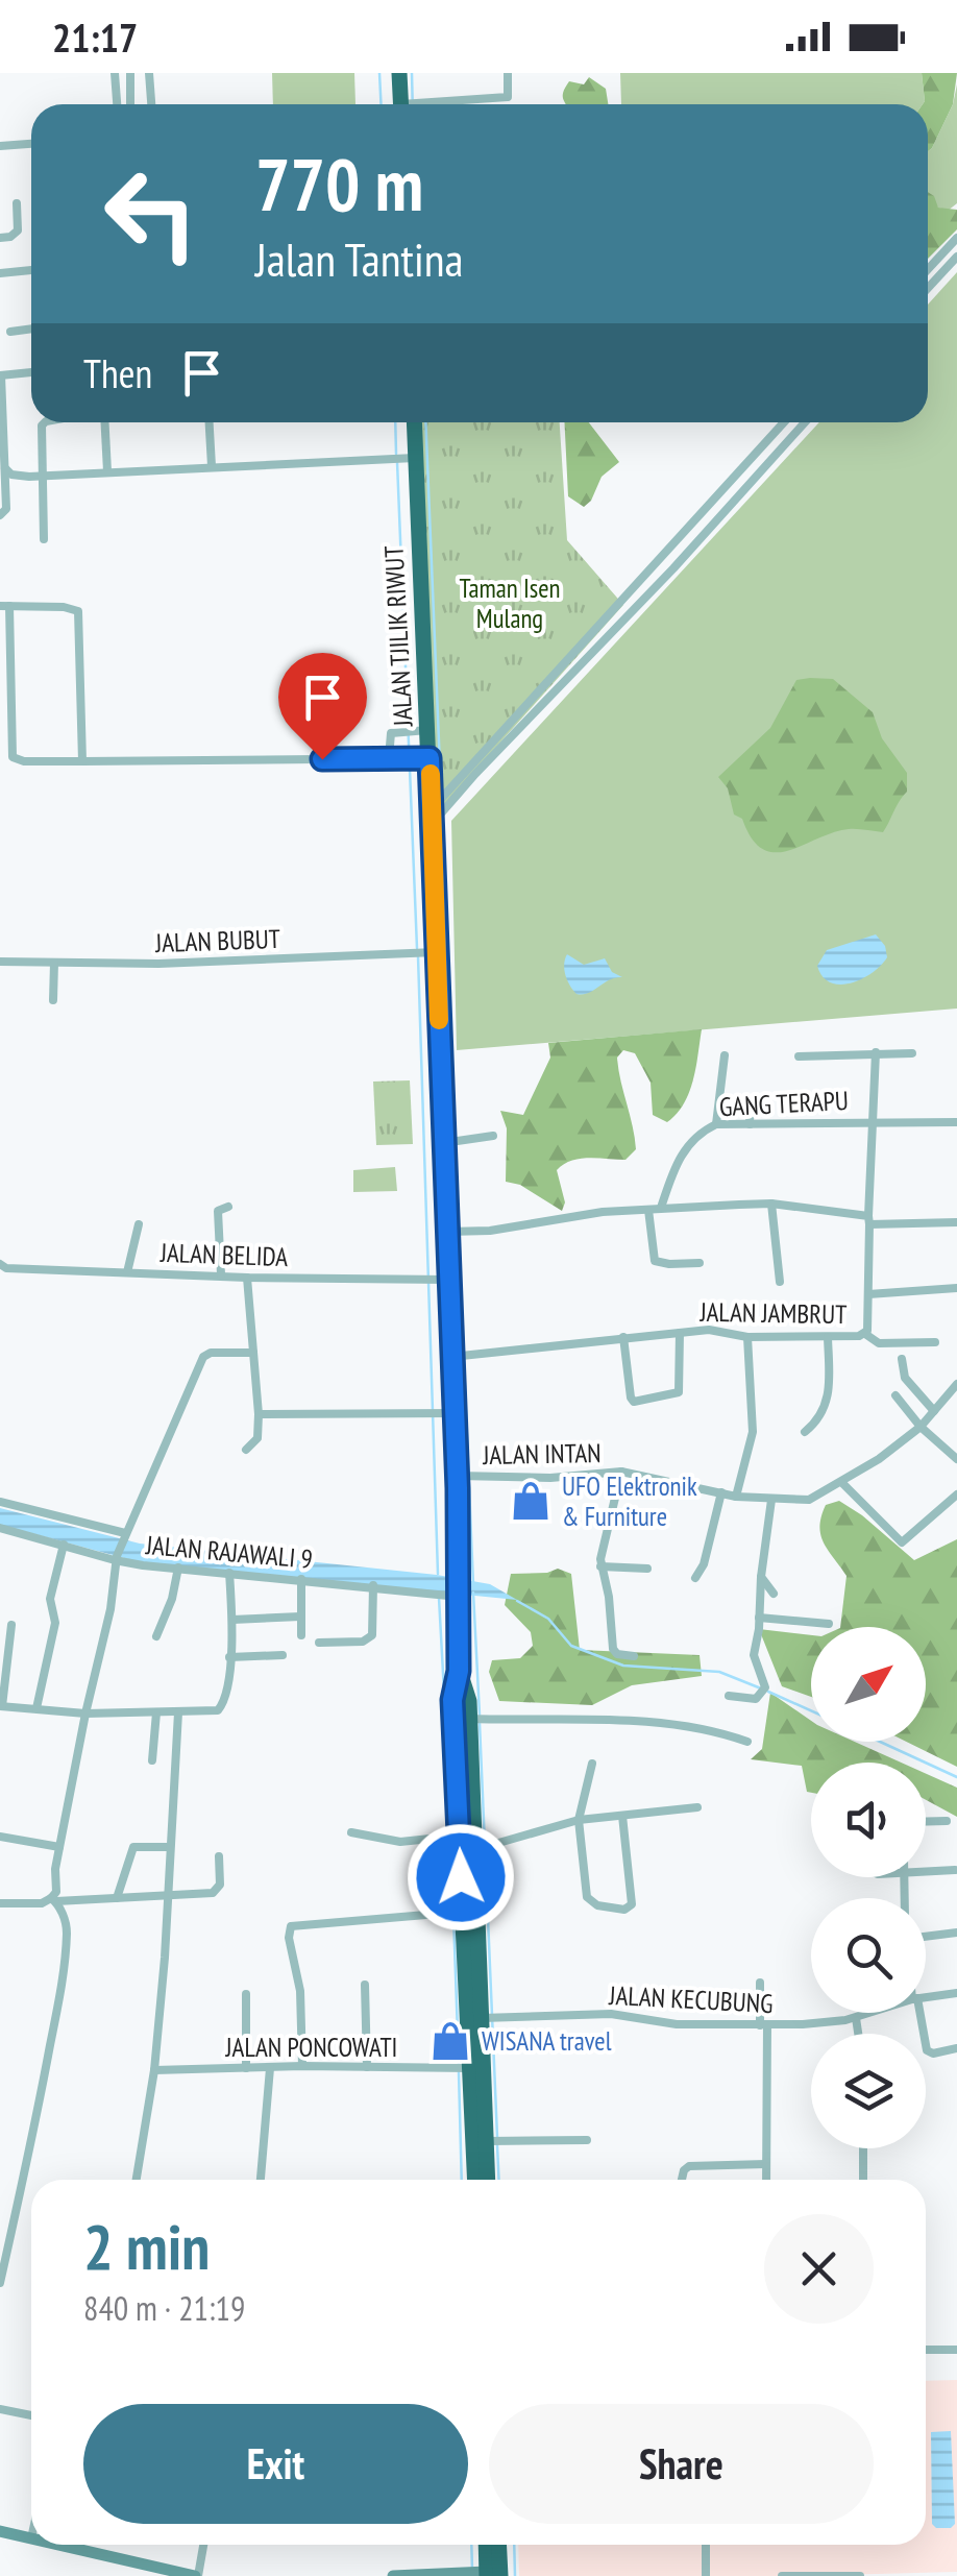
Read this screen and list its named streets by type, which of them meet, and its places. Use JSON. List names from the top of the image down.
{
  "streets": {
    "highway": ["JALAN TJILIK RIWUT"],
    "street": [
      "JALAN BUBUT",
      "GANG TERAPU",
      "JALAN BELIDA",
      "JALAN JAMBRUT",
      "JALAN INTAN",
      "JALAN RAJAWALI 9",
      "JALAN KECUBUNG",
      "JALAN PONCOWATI"
    ]
  },
  "crossings": [
    ["JALAN TJILIK RIWUT", "JALAN BUBUT"],
    ["JALAN TJILIK RIWUT", "JALAN BELIDA"],
    ["JALAN TJILIK RIWUT", "JALAN JAMBRUT"],
    ["JALAN TJILIK RIWUT", "JALAN INTAN"],
    ["JALAN TJILIK RIWUT", "JALAN RAJAWALI 9"],
    ["JALAN TJILIK RIWUT", "JALAN KECUBUNG"],
    ["JALAN TJILIK RIWUT", "JALAN PONCOWATI"],
    ["GANG TERAPU", "JALAN JAMBRUT"]
  ],
  "parks": ["Taman Isen Mulang"],
  "places": {
    "shop": ["UFO Elektronik & Furniture", "WISANA travel"]
  },
  "north": "top right",
  "page": {
    "status": "21:17",
    "turn": ["770 m", "Jalan Tantina"],
    "then": "Then",
    "heading": ["2 min", "840 m · 21:19"],
    "buttons": ["Exit", "Share"]
  }
}
